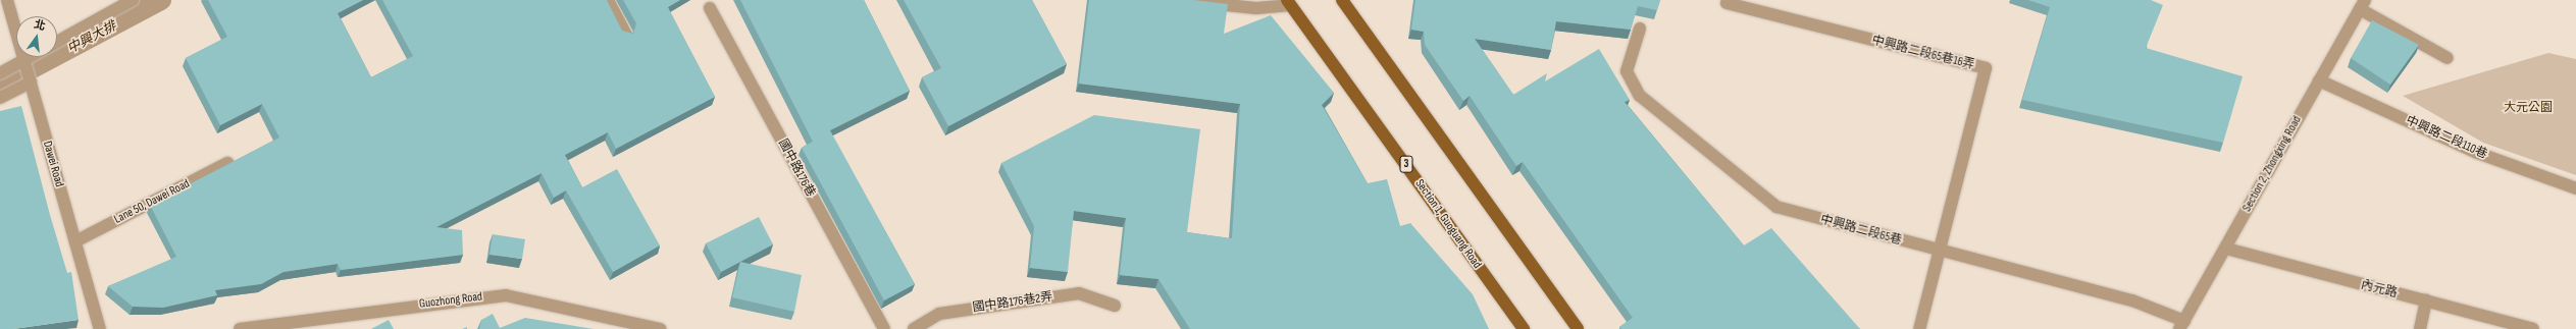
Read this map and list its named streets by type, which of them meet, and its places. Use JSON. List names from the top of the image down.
{
  "streets": {
    "main road": ["3", "Section 1, Guoguang Road"],
    "street": [
      "中興路二段65巷16弄",
      "中興路二段110巷",
      "Dawei Road",
      "Section 2, Zhongxing Road",
      "國中路176巷",
      "Lane 50, Dawei Road",
      "中興路二段65巷",
      "內元路",
      "Guozhong Road",
      "國中路176巷2弄"
    ]
  },
  "crossings": [
    ["中興路二段65巷16弄", "中興路二段65巷"],
    ["中興路二段110巷", "Section 2, Zhongxing Road"],
    ["Dawei Road", "Lane 50, Dawei Road"],
    ["Section 2, Zhongxing Road", "中興路二段65巷"],
    ["Section 2, Zhongxing Road", "內元路"]
  ],
  "water": ["中興大排"],
  "parks": ["大元公園"],
  "north": "top"
}
